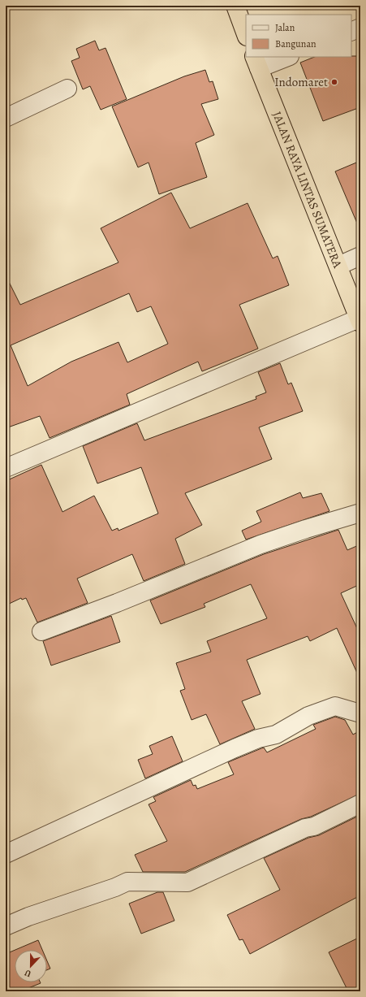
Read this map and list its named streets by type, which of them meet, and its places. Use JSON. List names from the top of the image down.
{
  "streets": {
    "highway": ["JALAN RAYA LINTAS SUMATERA"]
  },
  "places": ["Indomaret"],
  "legend": ["Jalan", "Bangunan"],
  "north": "bottom"
}
